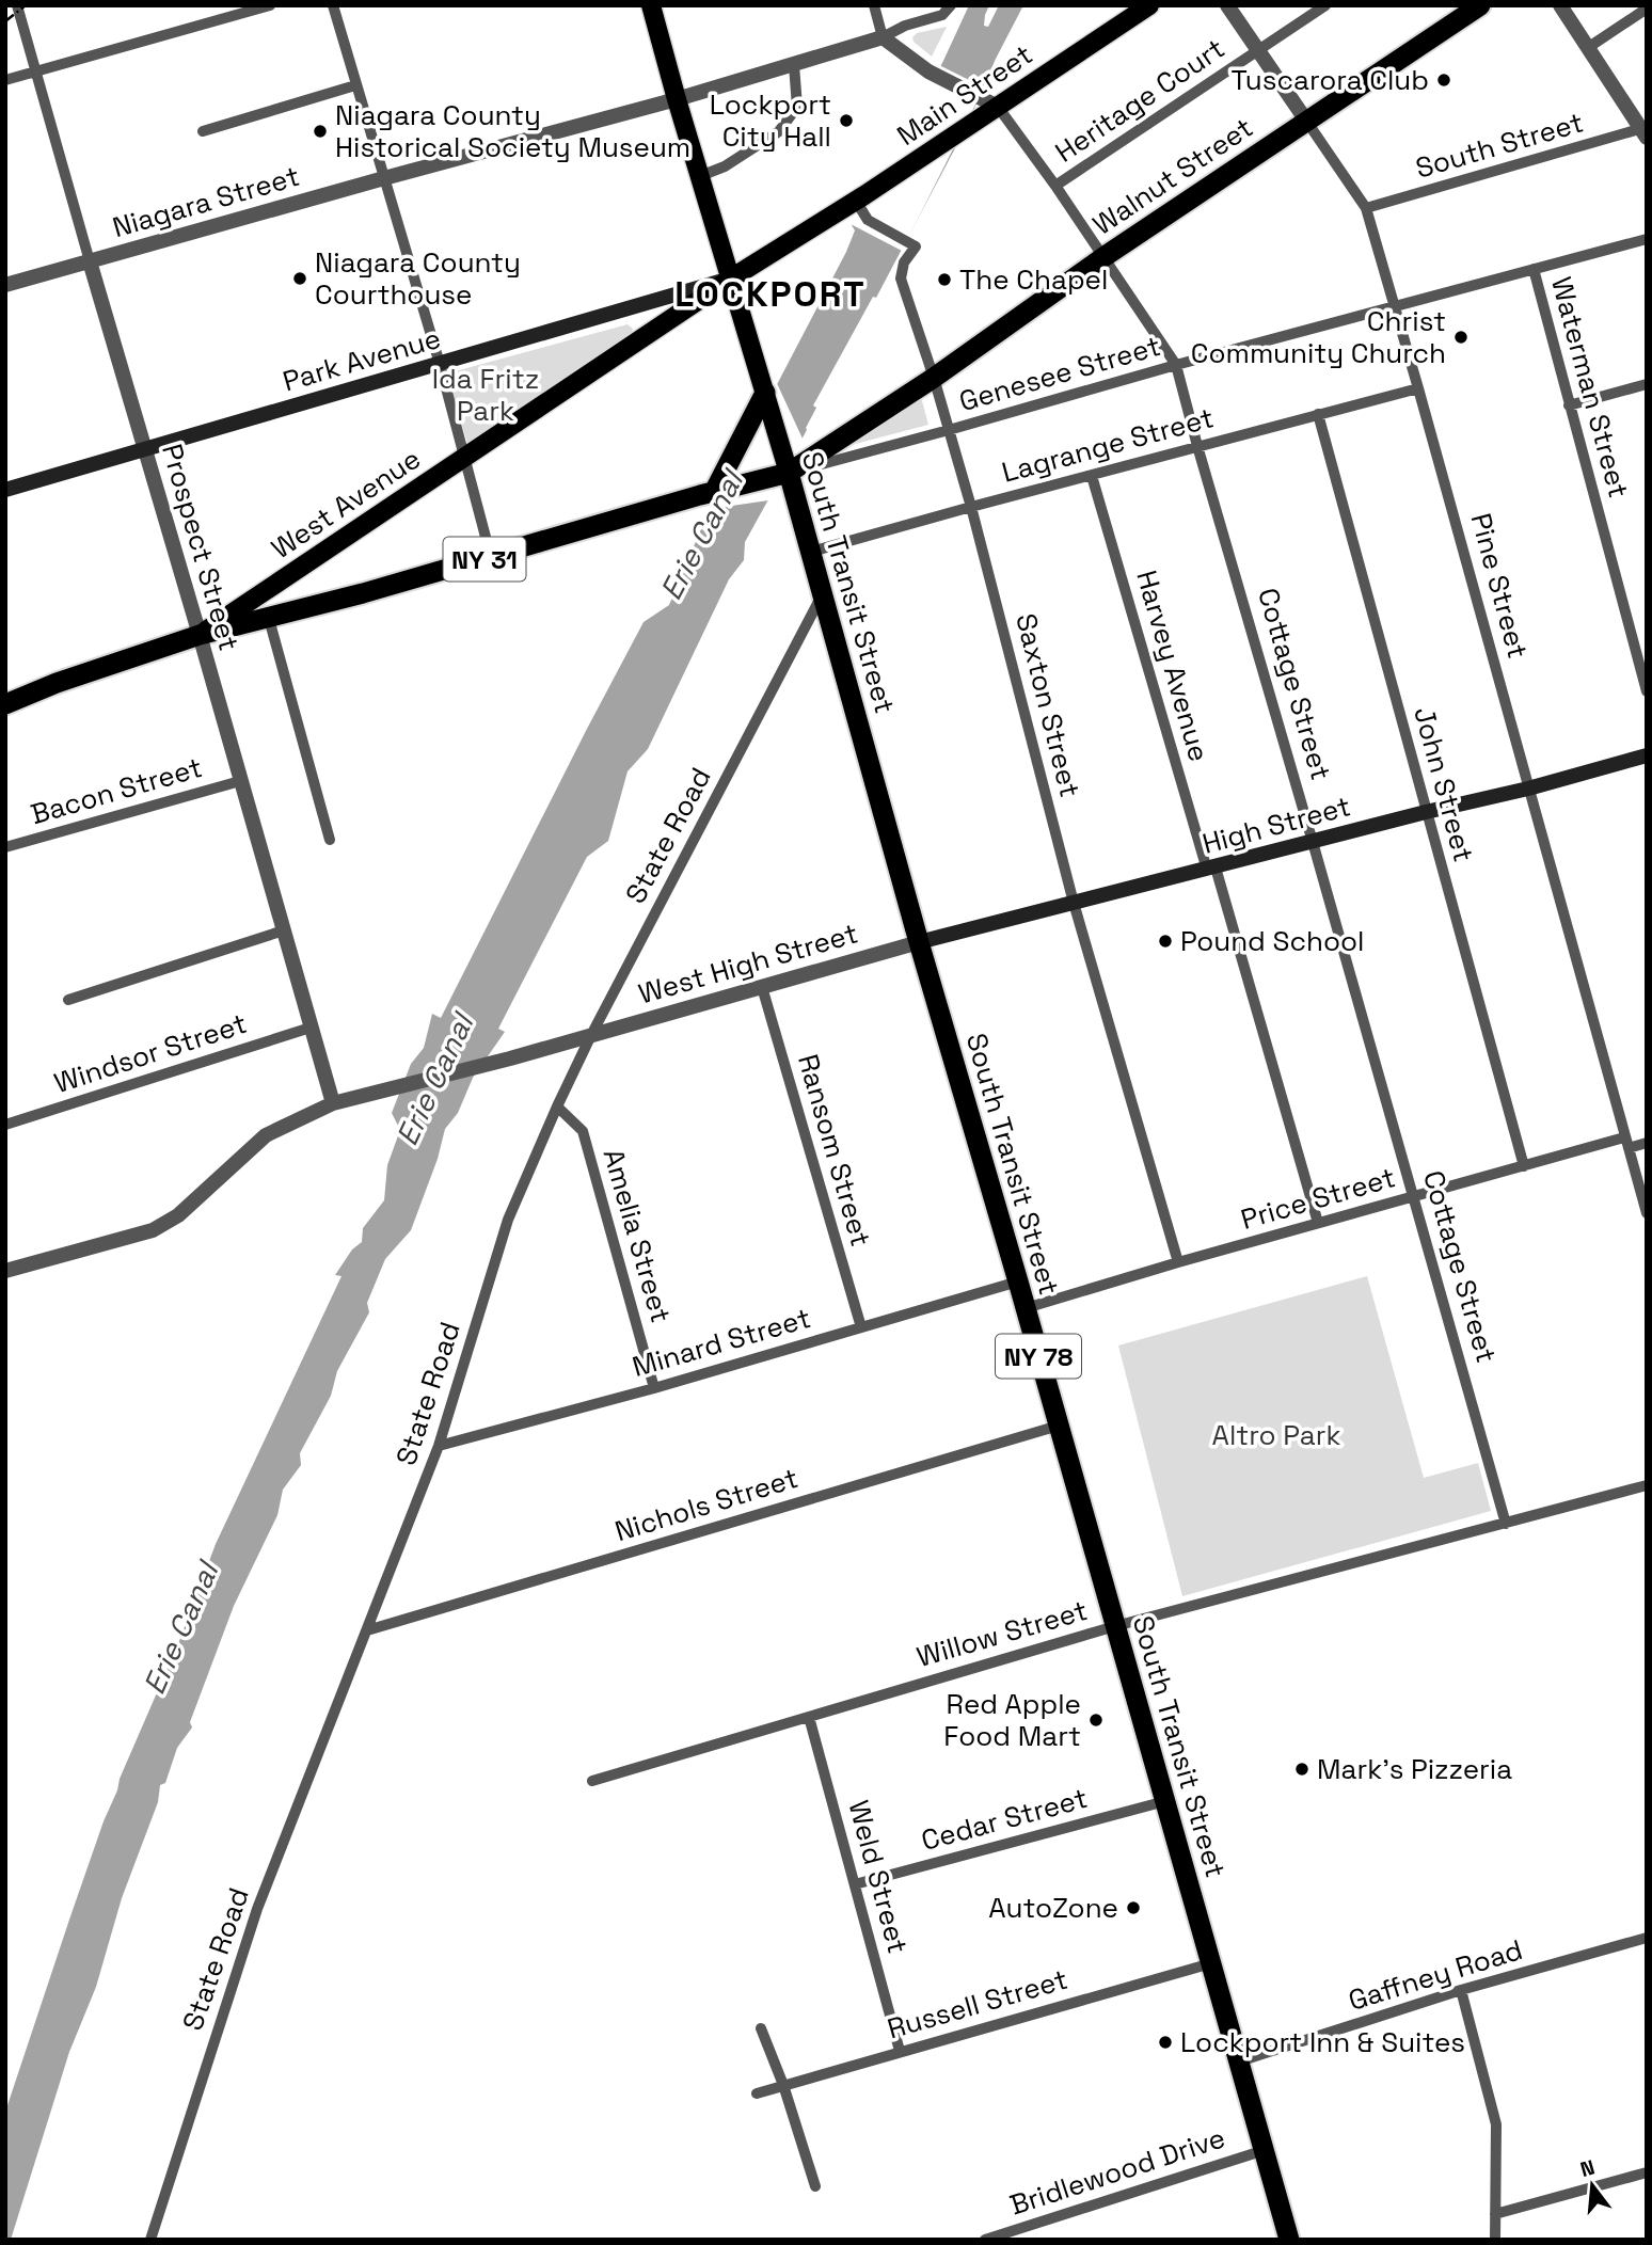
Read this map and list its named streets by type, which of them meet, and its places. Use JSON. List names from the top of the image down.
{
  "streets": {
    "highway": [
      "Walnut Street",
      "West Avenue",
      "NY 31",
      "South Transit Street",
      "NY 78"
    ],
    "main road": ["Main Street", "Park Avenue", "High Street"],
    "street": [
      "Heritage Court",
      "South Street",
      "Niagara Street",
      "Genesee Street",
      "Waterman Street",
      "Lagrange Street",
      "Prospect Street",
      "Pine Street",
      "Harvey Avenue",
      "Cottage Street",
      "Saxton Street",
      "John Street",
      "Bacon Street",
      "State Road",
      "West High Street",
      "Windsor Street",
      "Ransom Street",
      "Price Street",
      "Amelia Street",
      "Minard Street",
      "Nichols Street",
      "Willow Street",
      "Cedar Street",
      "Weld Street",
      "Gaffney Road",
      "Russell Street",
      "Bridlewood Drive"
    ]
  },
  "crossings": [
    ["Main Street", "Park Avenue"],
    ["Main Street", "West Avenue"],
    ["Main Street", "South Transit Street"],
    ["Main Street", "Cottage Street"],
    ["Main Street", "Saxton Street"],
    ["Main Street", "NY 78"],
    ["Heritage Court", "Pine Street"],
    ["Heritage Court", "Cottage Street"],
    ["South Street", "Pine Street"],
    ["Walnut Street", "Genesee Street"],
    ["Walnut Street", "NY 31"],
    ["Walnut Street", "South Transit Street"],
    ["Walnut Street", "Pine Street"],
    ["Walnut Street", "Cottage Street"],
    ["Walnut Street", "Saxton Street"],
    ["Niagara Street", "Prospect Street"],
    ["Niagara Street", "Cottage Street"],
    ["Niagara Street", "NY 78"],
    ["Park Avenue", "West Avenue"],
    ["Park Avenue", "Prospect Street"],
    ["Park Avenue", "South Transit Street"],
    ["Park Avenue", "NY 78"],
    ["Genesee Street", "Waterman Street"],
    ["Genesee Street", "NY 31"],
    ["Genesee Street", "South Transit Street"],
    ["Genesee Street", "Pine Street"],
    ["Genesee Street", "Cottage Street"],
    ["Genesee Street", "Saxton Street"],
    ["Lagrange Street", "South Transit Street"],
    ["Lagrange Street", "Pine Street"],
    ["Lagrange Street", "Harvey Avenue"],
    ["Lagrange Street", "Cottage Street"],
    ["Lagrange Street", "Saxton Street"],
    ["Lagrange Street", "John Street"],
    ["West Avenue", "Prospect Street"],
    ["West Avenue", "NY 31"],
    ["West Avenue", "South Transit Street"],
    ["West Avenue", "NY 78"],
    ["Prospect Street", "NY 31"],
    ["Prospect Street", "Bacon Street"],
    ["Prospect Street", "West High Street"],
    ["Prospect Street", "Windsor Street"],
    ["NY 31", "South Transit Street"],
    ["South Transit Street", "High Street"],
    ["South Transit Street", "State Road"],
    ["South Transit Street", "West High Street"],
    ["South Transit Street", "Price Street"],
    ["South Transit Street", "Minard Street"],
    ["South Transit Street", "NY 78"],
    ["South Transit Street", "Nichols Street"],
    ["South Transit Street", "Willow Street"],
    ["South Transit Street", "Cedar Street"],
    ["South Transit Street", "Gaffney Road"],
    ["South Transit Street", "Russell Street"],
    ["South Transit Street", "Bridlewood Drive"],
    ["Pine Street", "High Street"],
    ["Pine Street", "Price Street"],
    ["Harvey Avenue", "High Street"],
    ["Harvey Avenue", "Price Street"],
    ["Cottage Street", "High Street"],
    ["Cottage Street", "Price Street"],
    ["Cottage Street", "Willow Street"],
    ["Saxton Street", "High Street"],
    ["Saxton Street", "Price Street"],
    ["John Street", "High Street"],
    ["John Street", "Price Street"],
    ["High Street", "West High Street"],
    ["State Road", "West High Street"],
    ["State Road", "Amelia Street"],
    ["State Road", "Minard Street"],
    ["State Road", "Nichols Street"],
    ["West High Street", "Ransom Street"],
    ["Ransom Street", "Minard Street"],
    ["Amelia Street", "Minard Street"],
    ["Willow Street", "Weld Street"],
    ["Cedar Street", "Weld Street"],
    ["Weld Street", "Russell Street"]
  ],
  "districts": ["LOCKPORT"],
  "water": ["Erie Canal"],
  "parks": ["Ida Fritz Park", "Altro Park"],
  "places": [
    "Tuscarora Club",
    "Lockport City Hall",
    "Niagara County Historical Society Museum",
    "Niagara County Courthouse",
    "The Chapel",
    "Christ Community Church",
    "Pound School",
    "Red Apple Food Mart",
    "Mark's Pizzeria",
    "AutoZone",
    "Lockport Inn & Suites"
  ],
  "north": "top"
}
